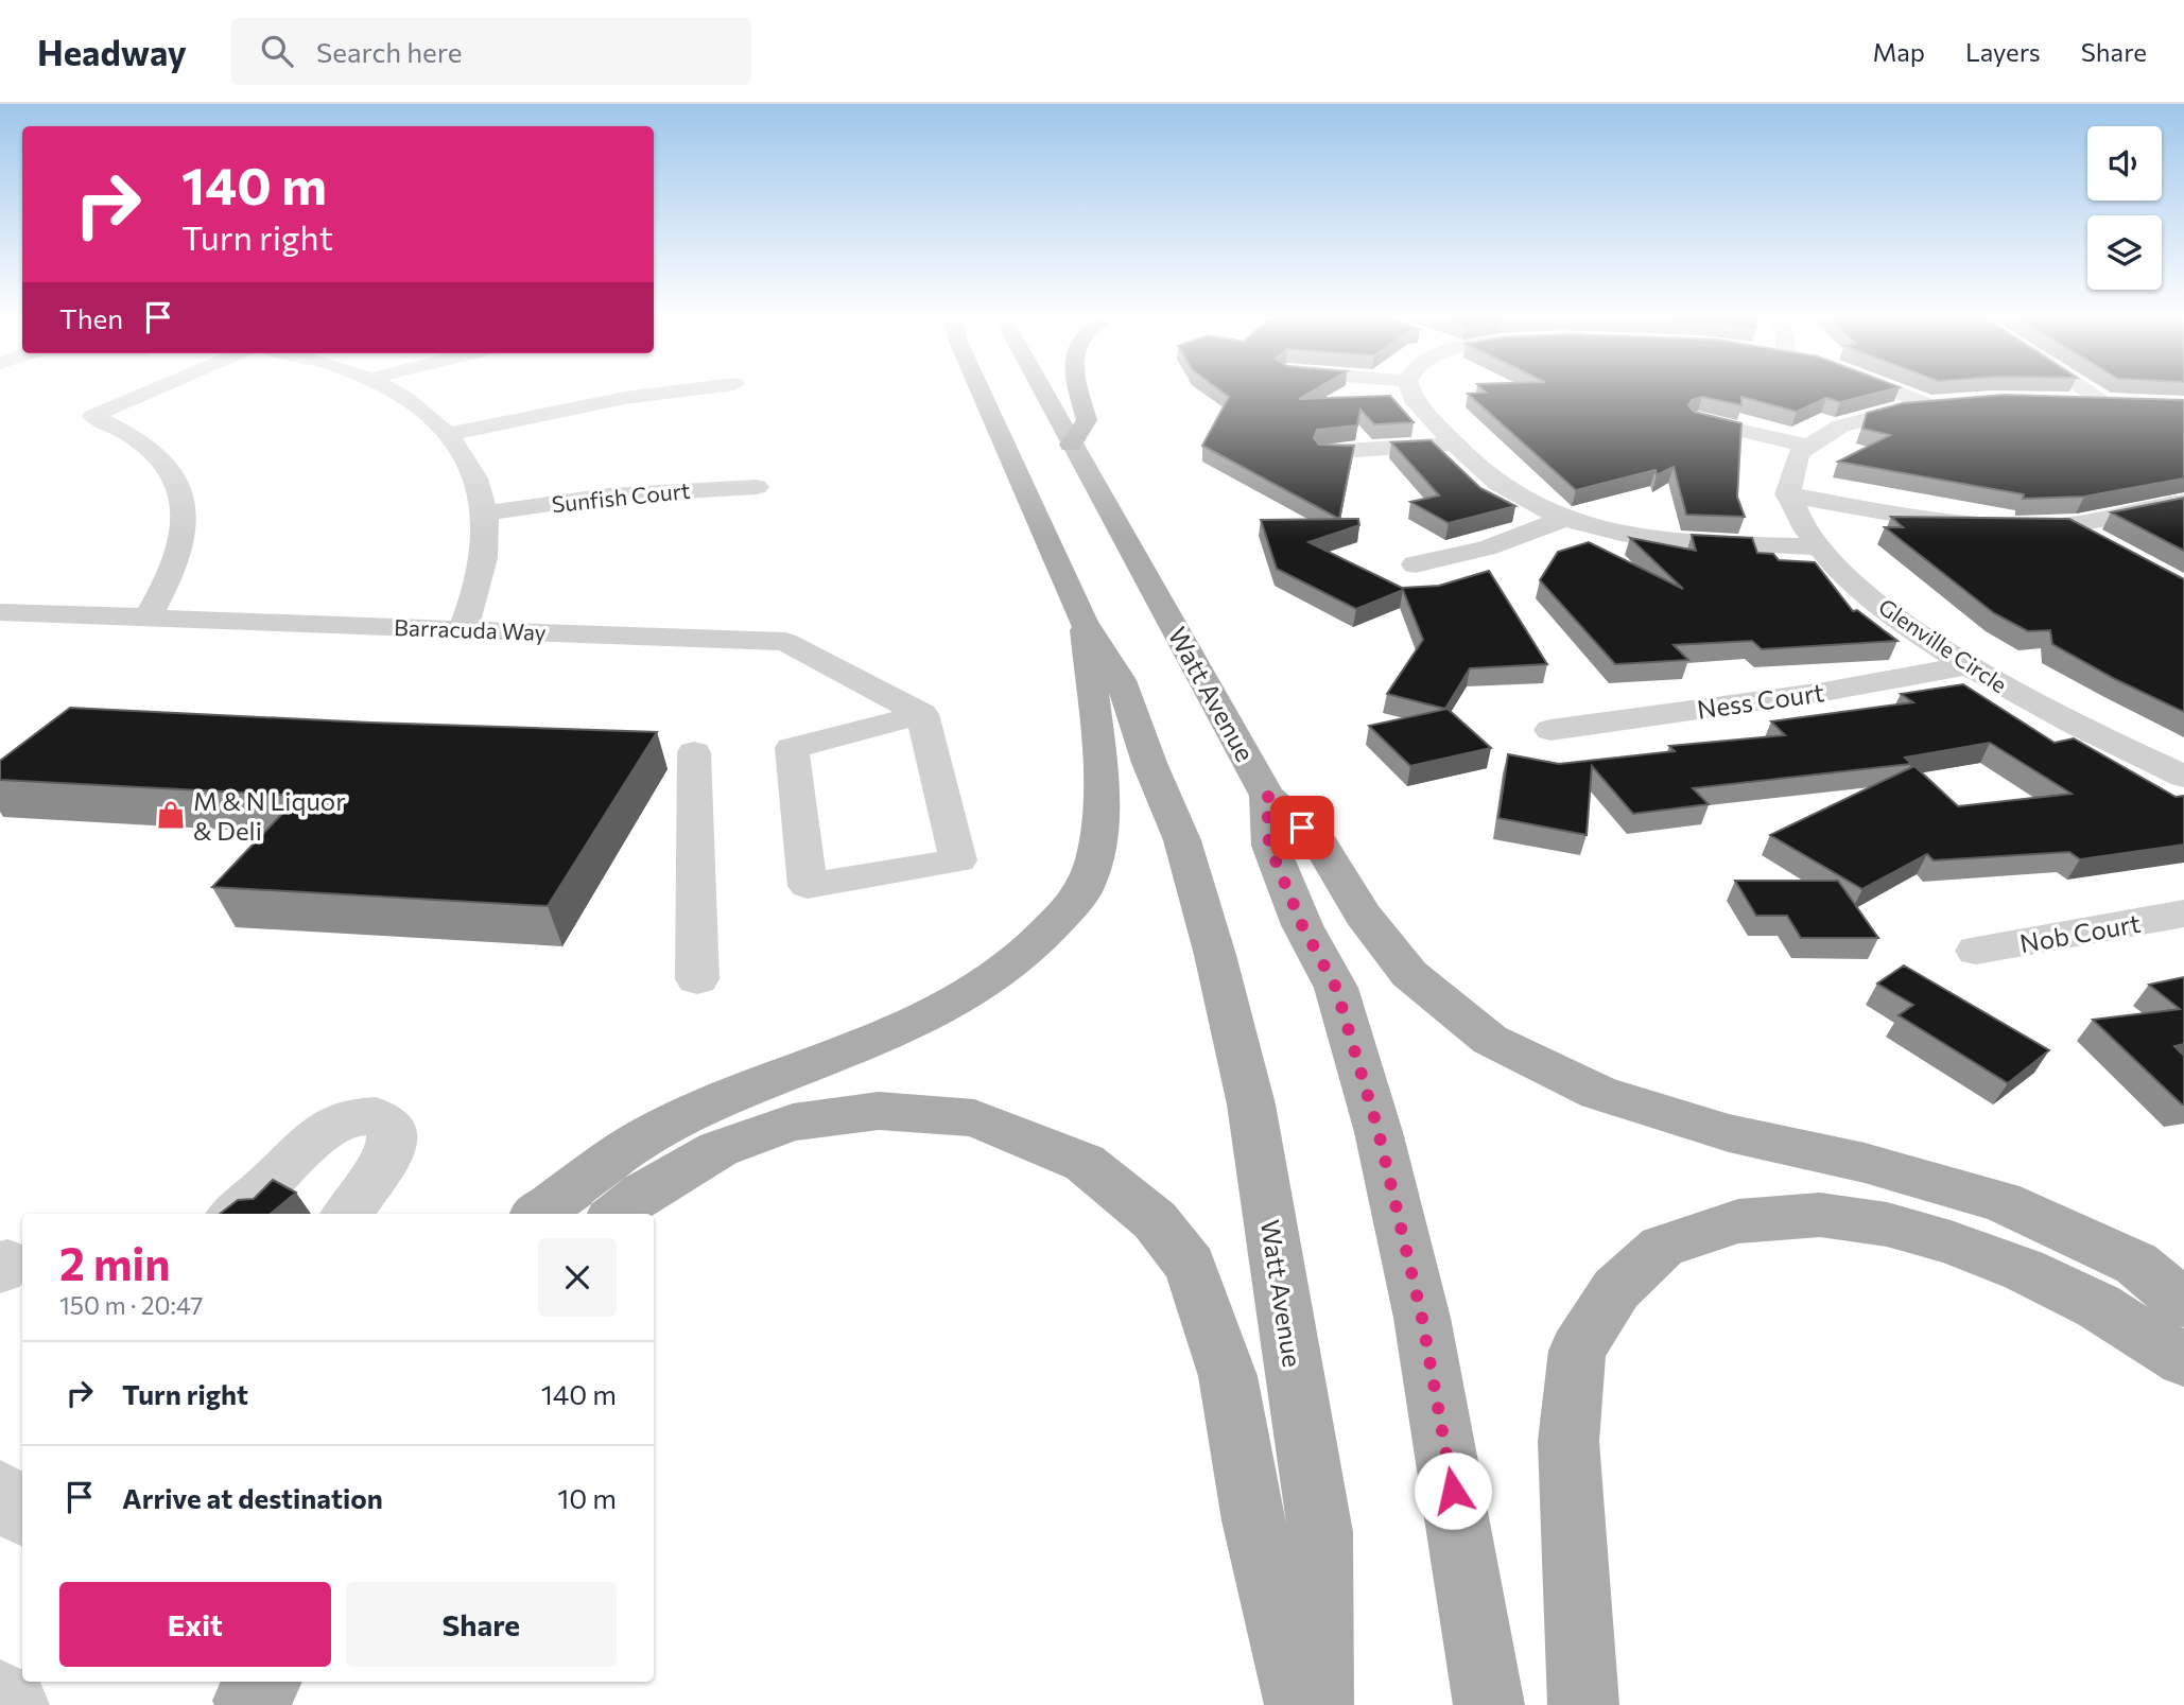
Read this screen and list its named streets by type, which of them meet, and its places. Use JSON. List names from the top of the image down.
{
  "streets": {
    "main road": ["Watt Avenue"],
    "street": [
      "Sunfish Court",
      "Barracuda Way",
      "Glenville Circle",
      "Ness Court",
      "Nob Court"
    ]
  },
  "crossings": [
    ["Glenville Circle", "Ness Court"]
  ],
  "places": {
    "shop": ["M & N Liquor & Deli"]
  },
  "page": {
    "header": "Headway",
    "search": "Search here",
    "nav": ["Map", "Layers", "Share"],
    "turn": ["140 m", "Turn right"],
    "then": "Then",
    "heading": ["2 min", "150 m · 20:47"],
    "list": [
      {
        "name": "Turn right",
        "value": "140 m"
      },
      {
        "name": "Arrive at destination",
        "value": "10 m"
      }
    ],
    "buttons": ["Exit", "Share"]
  }
}
